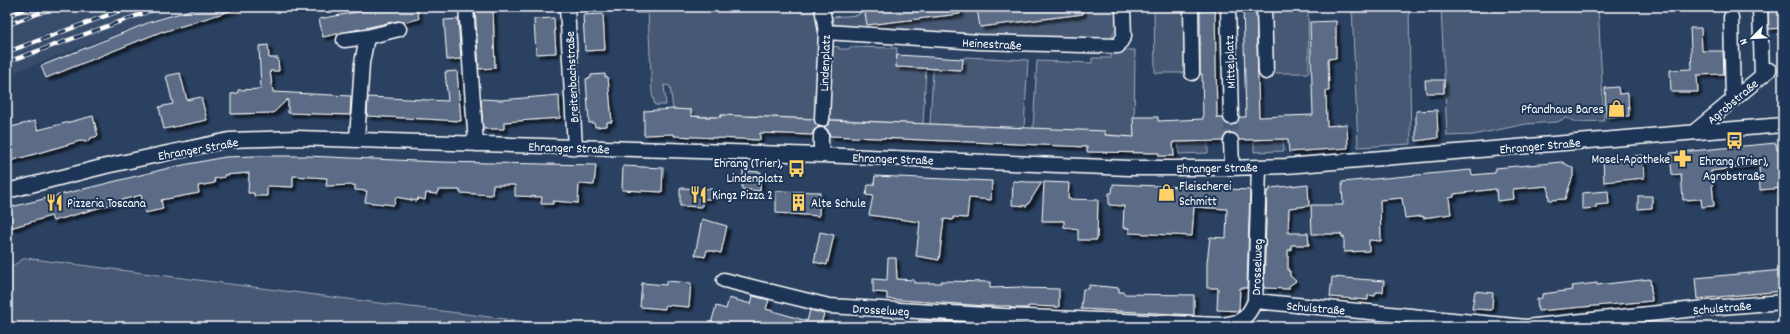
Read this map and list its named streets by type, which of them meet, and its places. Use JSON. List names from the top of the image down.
{
  "streets": {
    "street": [
      "Heinestraße",
      "Mittelplatz",
      "Lindenplatz",
      "Breitenbachstraße",
      "Agrobstraße",
      "Ehranger Straße",
      "Drosselweg",
      "Schulstraße"
    ]
  },
  "crossings": [
    ["Heinestraße", "Lindenplatz"],
    ["Breitenbachstraße", "Ehranger Straße"],
    ["Agrobstraße", "Ehranger Straße"],
    ["Ehranger Straße", "Drosselweg"],
    ["Drosselweg", "Schulstraße"]
  ],
  "places": {
    "shop": ["Pfandhaus Bares", "Fleischerei Schmitt"],
    "bus stop": ["Ehrang (Trier), Agrobstraße", "Ehrang (Trier), Lindenplatz"],
    "pharmacy": ["Mosel-Apotheke"],
    "restaurant": ["Kingz Pizza 2", "Pizzeria Toscana"],
    "building": ["Alte Schule"]
  },
  "north": "bottom left"
}
